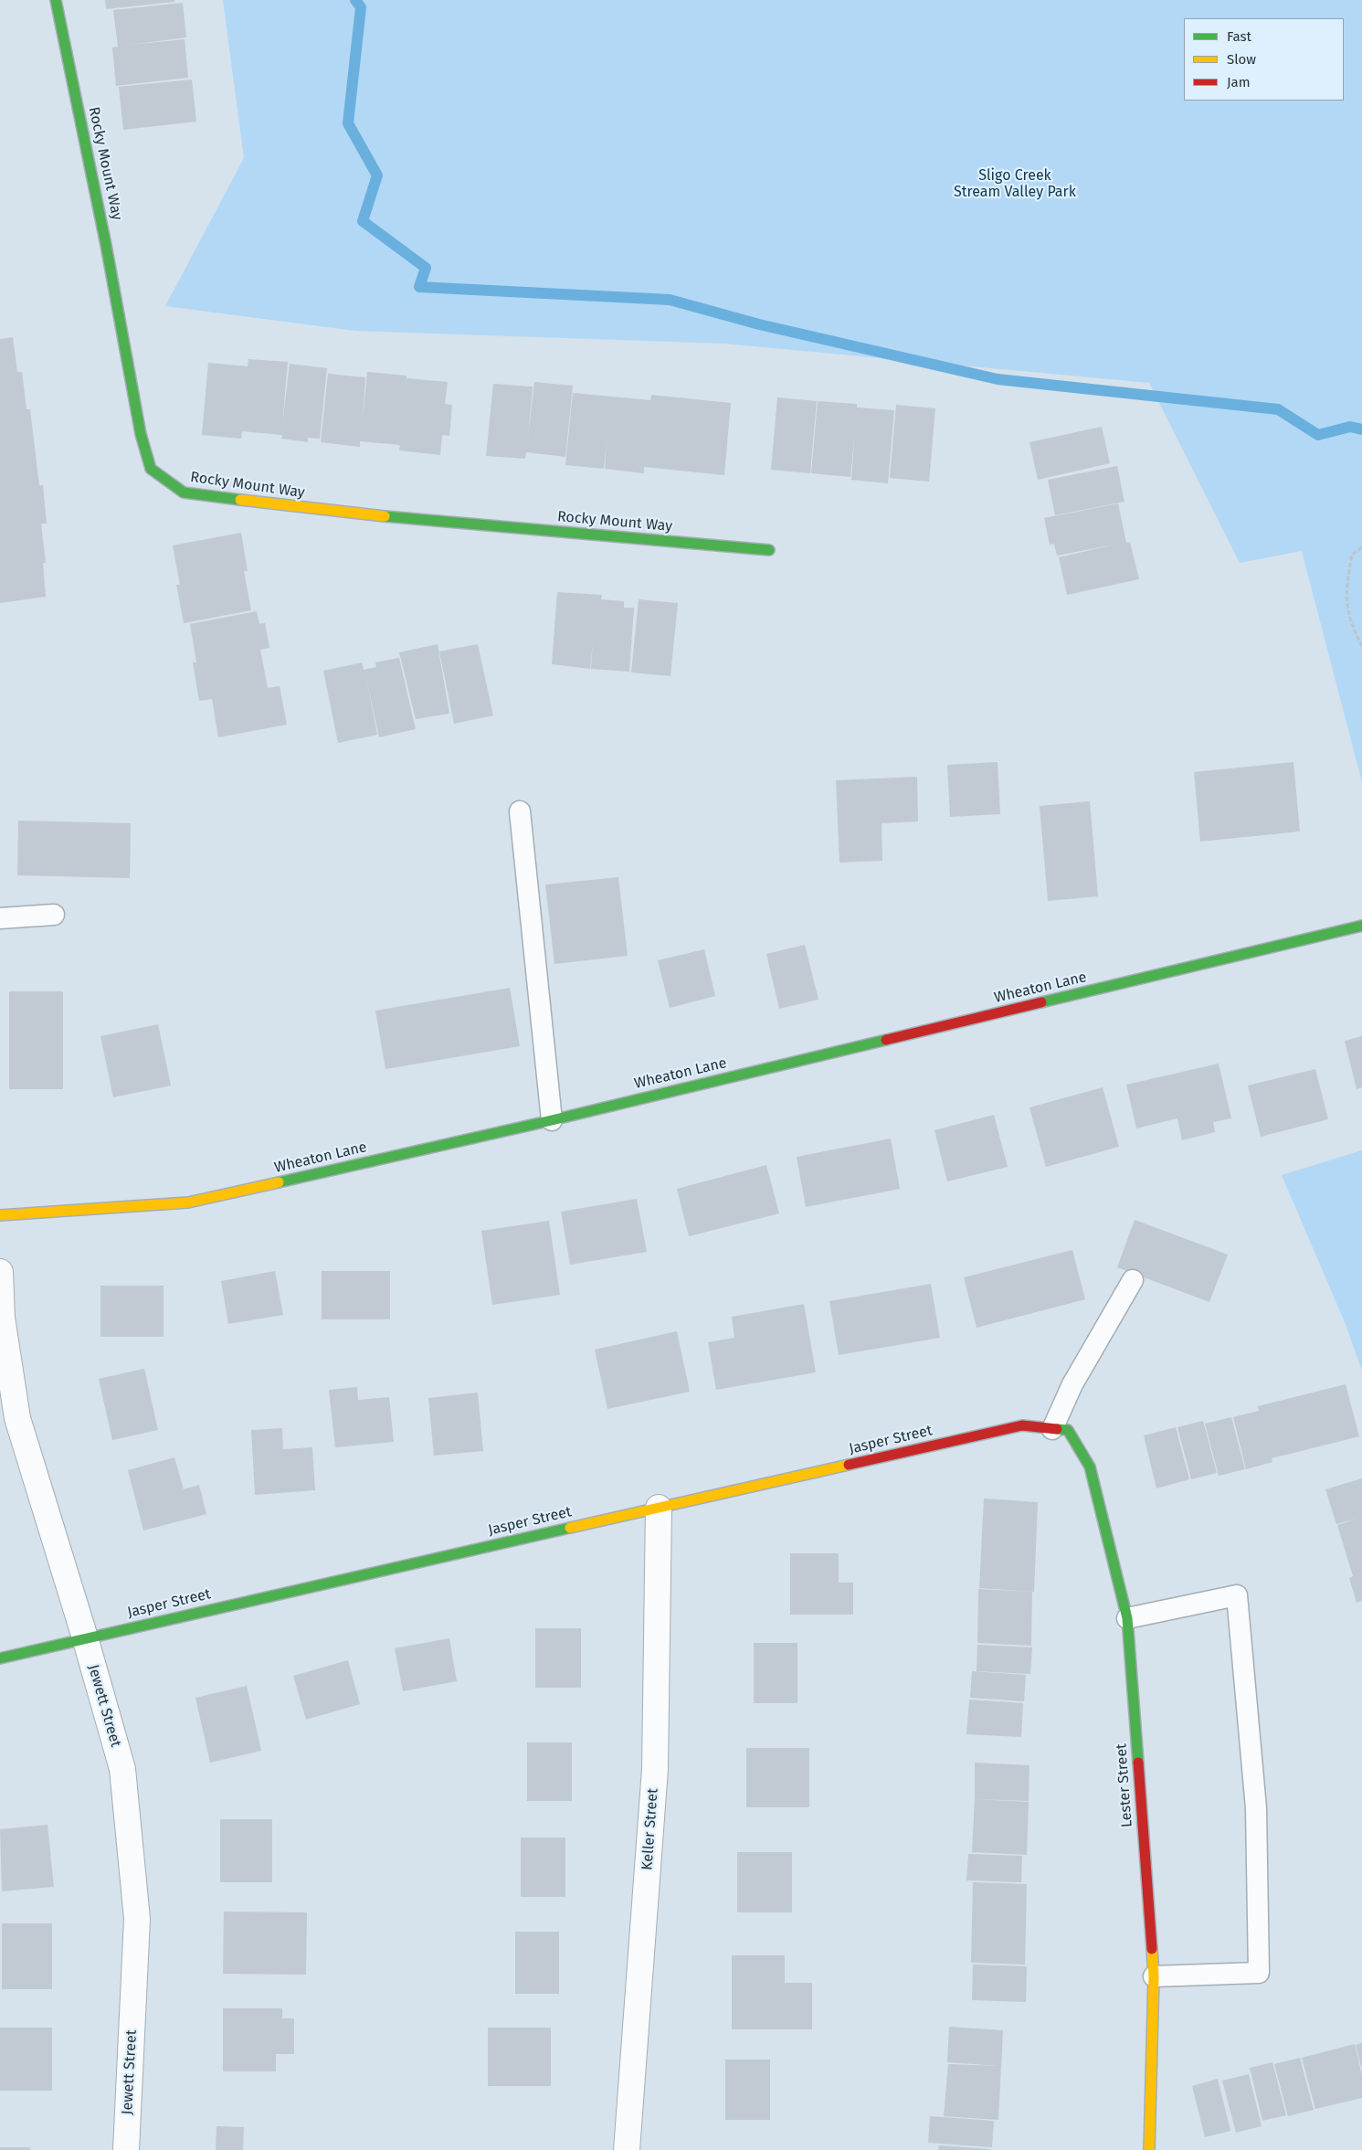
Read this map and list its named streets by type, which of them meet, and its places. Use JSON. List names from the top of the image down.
{
  "streets": {
    "street": [
      "Rocky Mount Way",
      "Wheaton Lane",
      "Jasper Street",
      "Jewett Street",
      "Lester Street",
      "Keller Street"
    ]
  },
  "crossings": [
    ["Jasper Street", "Jewett Street"],
    ["Jasper Street", "Lester Street"],
    ["Jasper Street", "Keller Street"]
  ],
  "parks": ["Sligo Creek Stream Valley Park"],
  "legend": ["Fast", "Slow", "Jam"]
}
